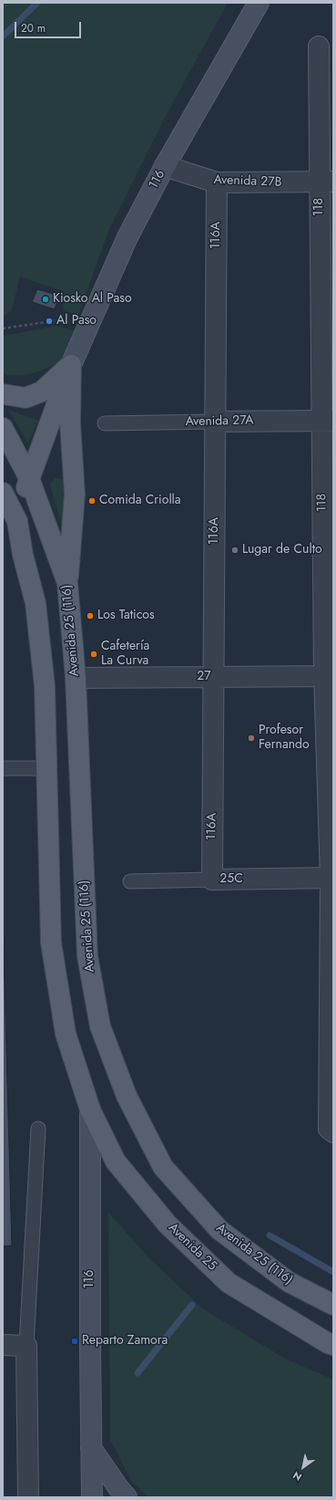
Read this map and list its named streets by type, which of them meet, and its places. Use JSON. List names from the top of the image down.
{
  "streets": {
    "main road": ["116", "Avenida 25 (116)", "Avenida 25"],
    "street": [
      "Avenida 27B",
      "118",
      "116A",
      "Avenida 27A",
      "27",
      "25C"
    ]
  },
  "crossings": [
    ["116", "Avenida 27B"],
    ["116", "Avenida 25"],
    ["Avenida 27B", "118"],
    ["Avenida 27B", "116A"],
    ["118", "Avenida 27A"],
    ["118", "27"],
    ["118", "25C"],
    ["116A", "Avenida 27A"],
    ["116A", "27"],
    ["116A", "25C"],
    ["Avenida 25 (116)", "27"]
  ],
  "places": [
    "Kiosko Al Paso",
    "Al Paso",
    "Comida Criolla",
    "Lugar de Culto",
    "Los Taticos",
    "Cafetería La Curva",
    "Profesor Fernando",
    "Reparto Zamora"
  ],
  "scale_bar": "20 m",
  "north": "bottom left"
}
